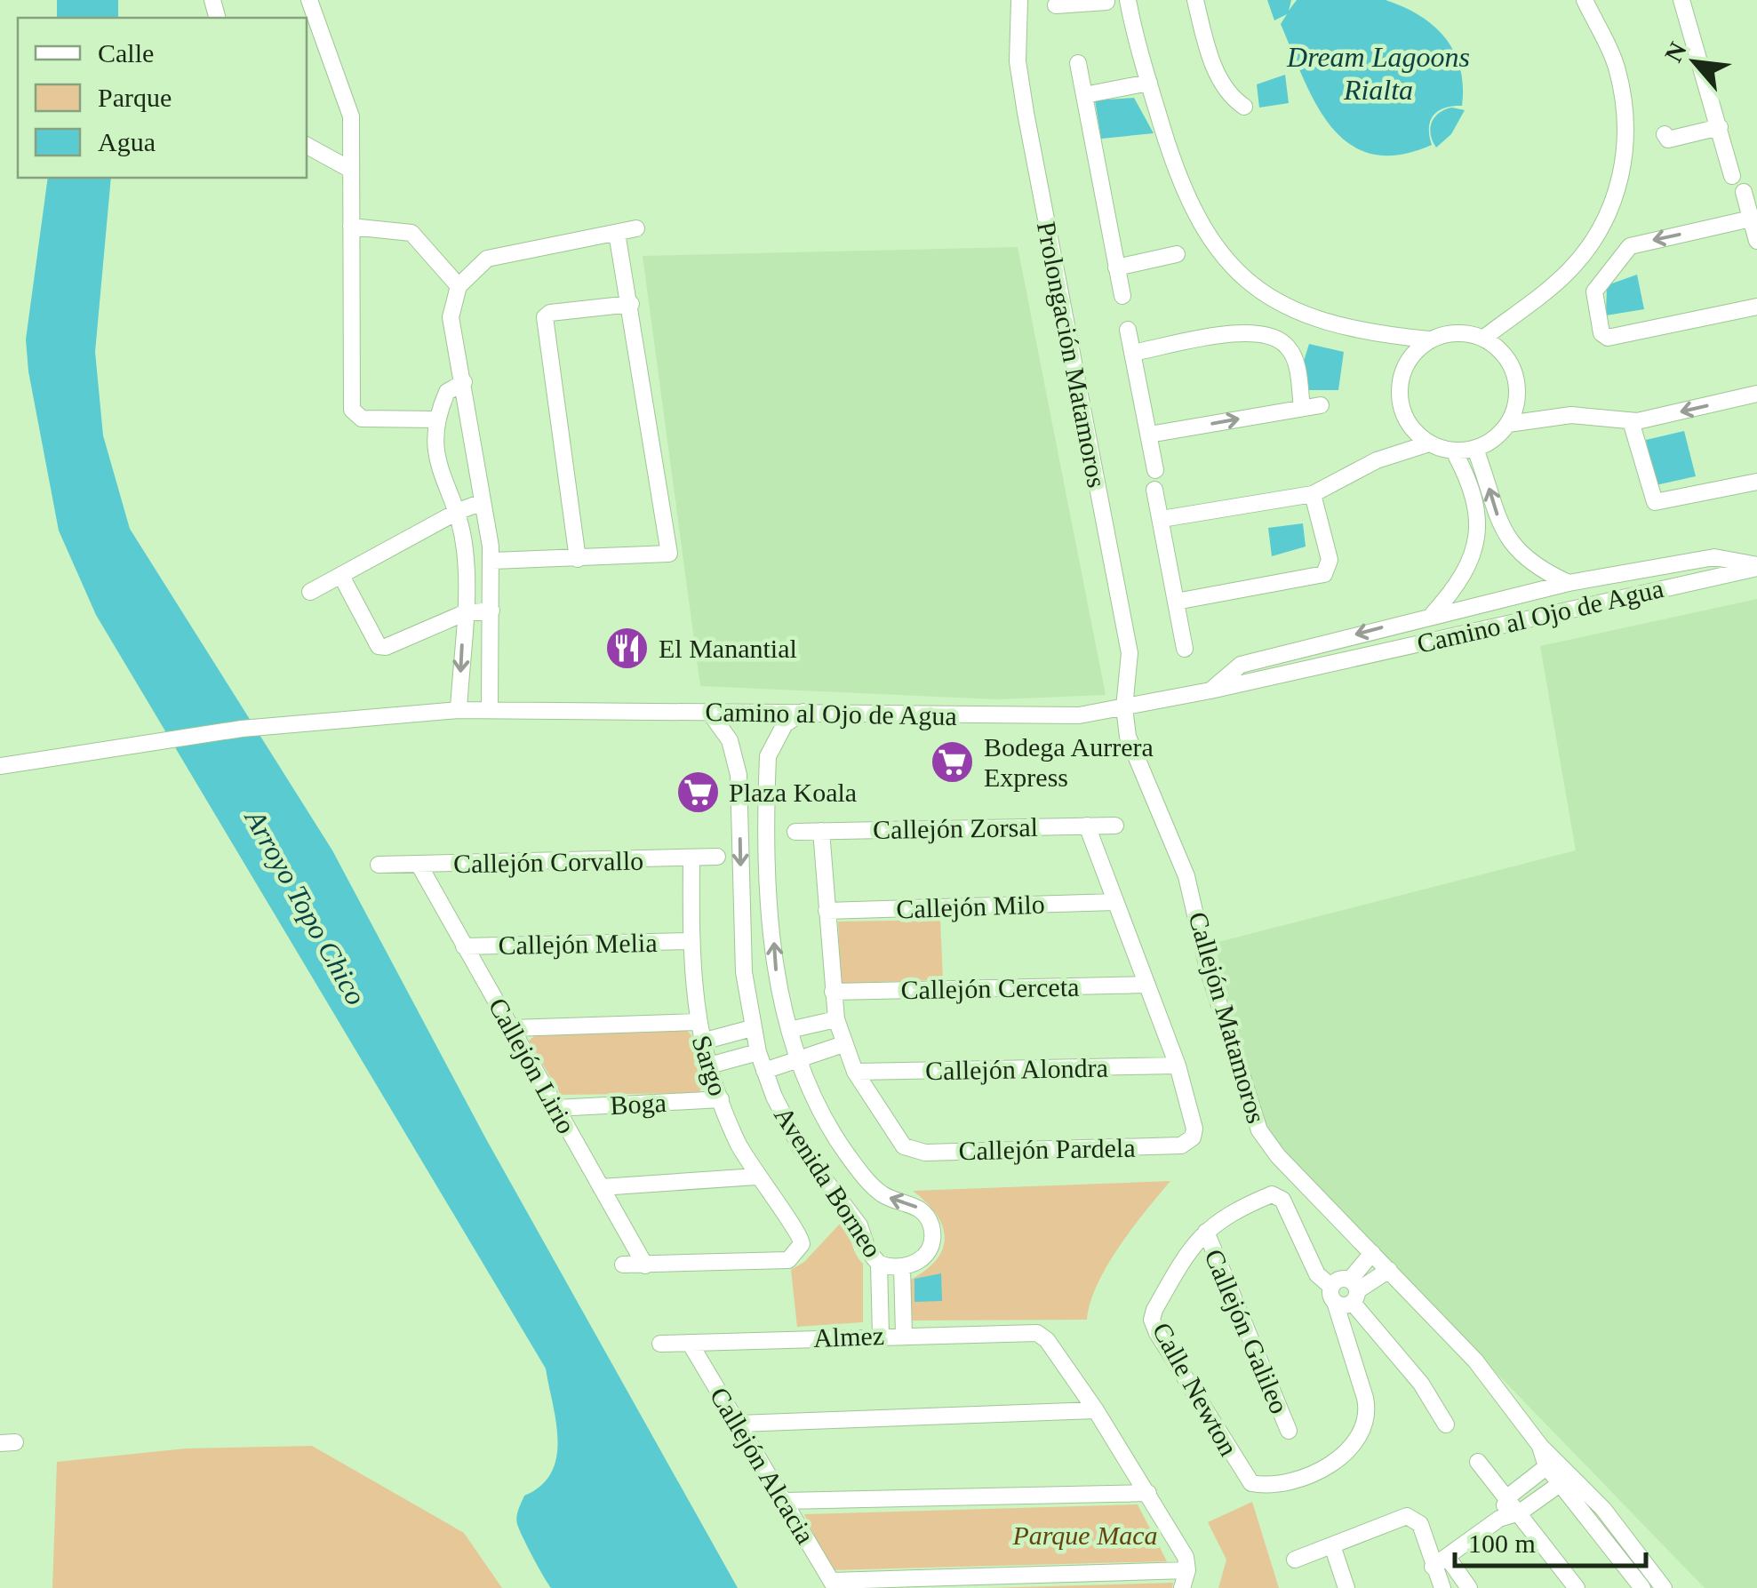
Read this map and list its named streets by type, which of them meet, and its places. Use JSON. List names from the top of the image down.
{
  "streets": {
    "street": [
      "Prolongación Matamoros",
      "Camino al Ojo de Agua",
      "Callejón Zorsal",
      "Callejón Corvallo",
      "Callejón Milo",
      "Callejón Melia",
      "Callejón Cerceta",
      "Callejón Matamoros",
      "Callejón Lirio",
      "Sargo",
      "Callejón Alondra",
      "Boga",
      "Callejón Pardela",
      "Avenida Borneo",
      "Callejón Galileo",
      "Almez",
      "Calle Newton",
      "Callejón Alcacia"
    ]
  },
  "crossings": [
    ["Prolongación Matamoros", "Camino al Ojo de Agua"],
    ["Prolongación Matamoros", "Callejón Matamoros"],
    ["Camino al Ojo de Agua", "Callejón Matamoros"],
    ["Camino al Ojo de Agua", "Avenida Borneo"],
    ["Callejón Zorsal", "Callejón Pardela"],
    ["Callejón Corvallo", "Callejón Lirio"],
    ["Callejón Corvallo", "Sargo"],
    ["Callejón Milo", "Callejón Pardela"],
    ["Callejón Melia", "Callejón Lirio"],
    ["Callejón Melia", "Sargo"],
    ["Callejón Cerceta", "Callejón Pardela"],
    ["Callejón Lirio", "Sargo"],
    ["Callejón Lirio", "Boga"],
    ["Sargo", "Boga"],
    ["Callejón Alondra", "Callejón Pardela"],
    ["Callejón Galileo", "Calle Newton"],
    ["Almez", "Callejón Alcacia"]
  ],
  "water": ["Dream Lagoons Rialta", "Arroyo Topo Chico"],
  "parks": ["Parque Maca"],
  "places": {
    "restaurant": ["El Manantial"],
    "supermarket": ["Bodega Aurrera Express", "Plaza Koala"]
  },
  "legend": ["Calle", "Parque", "Agua"],
  "scale_bar": "100 m",
  "north": "top left"
}
